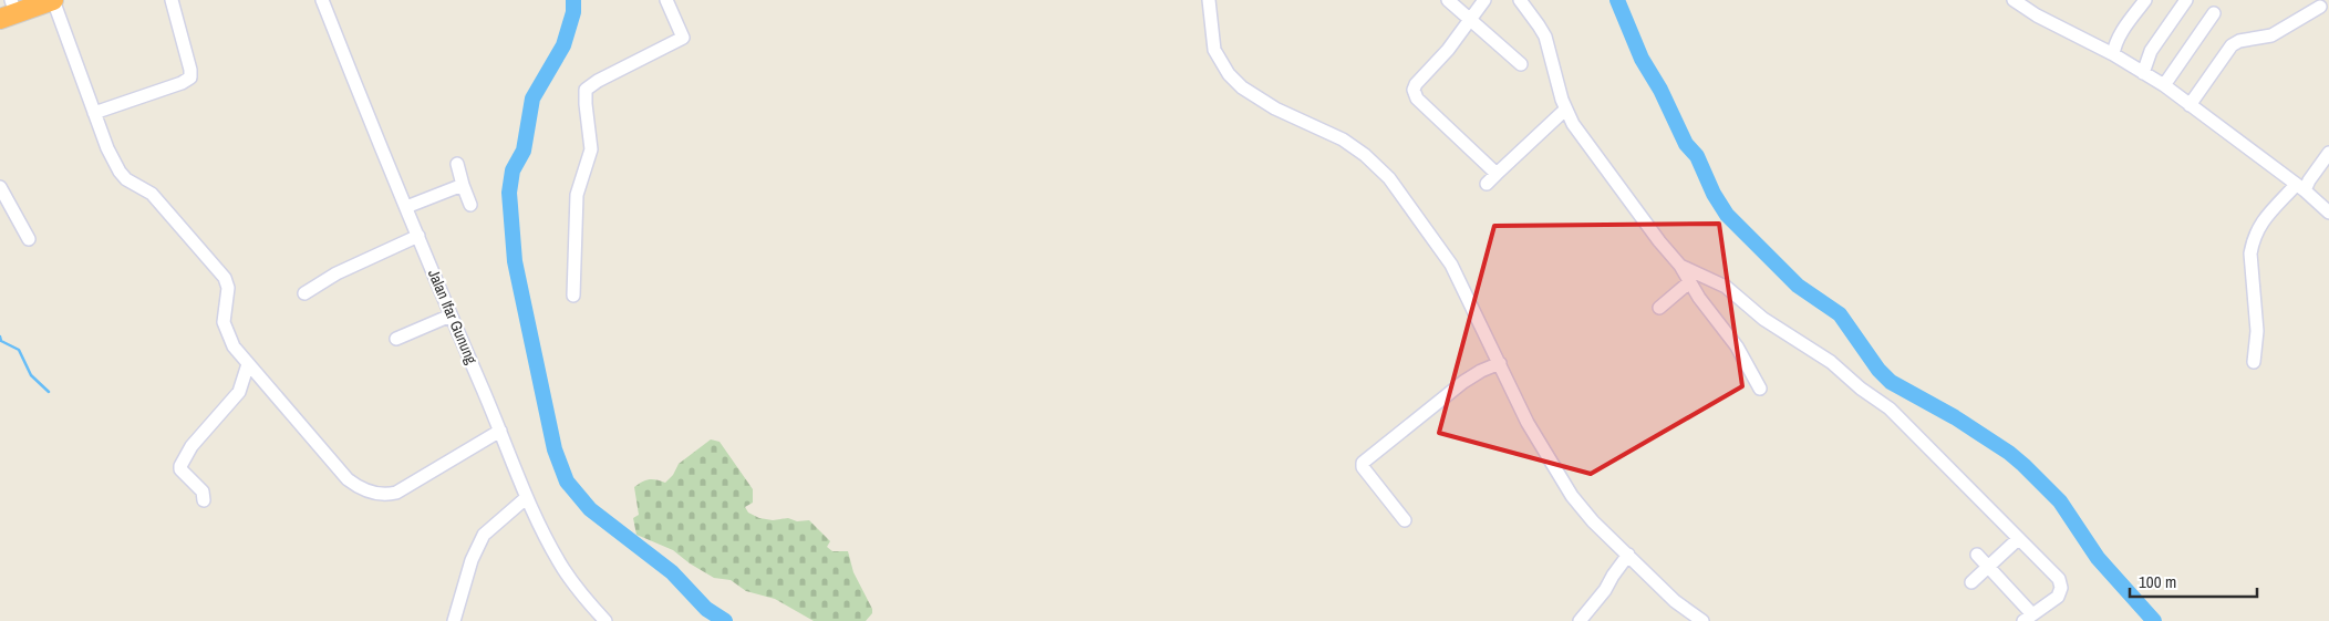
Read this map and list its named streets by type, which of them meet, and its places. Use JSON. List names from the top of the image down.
{
  "streets": {
    "street": ["Jalan Ifar Gunung"]
  },
  "scale_bar": "100 m"
}
